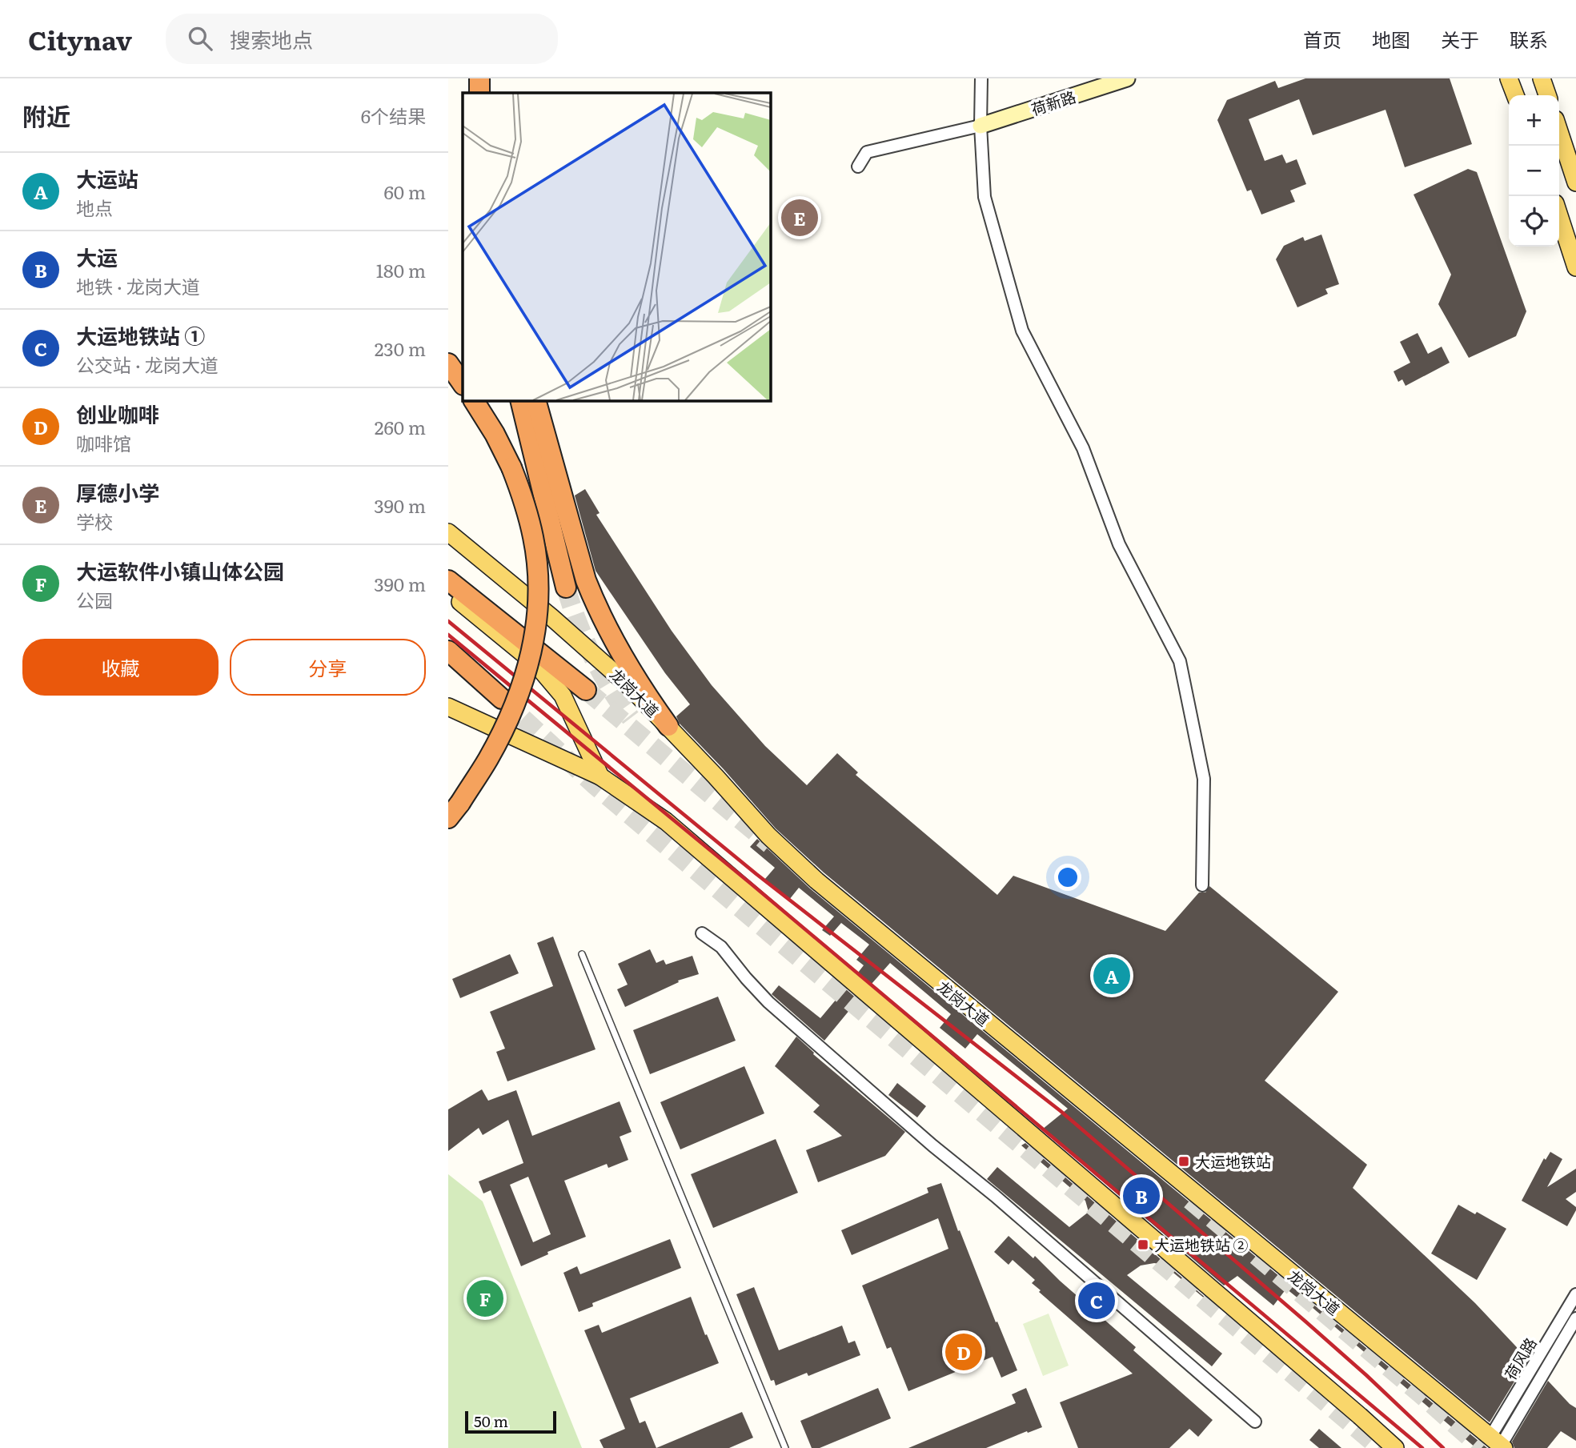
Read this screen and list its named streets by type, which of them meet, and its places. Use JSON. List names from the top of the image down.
{
  "streets": {
    "main road": ["龙岗大道"],
    "street": ["荷新路", "荷风路"]
  },
  "crossings": [
    ["龙岗大道", "荷风路"]
  ],
  "places": {
    "transit": ["大运地铁站", "大运地铁站 ②"]
  },
  "scale_bar": "50 m",
  "page": {
    "header": "Citynav",
    "search": "搜索地点",
    "nav": [
      "首页",
      "地图",
      "关于",
      "联系"
    ],
    "heading": ["附近", "6个结果"],
    "map_buttons": ["+", "−"],
    "list": [
      {
        "mark": "A",
        "name": "大运站",
        "note": "地点",
        "value": "60 m"
      },
      {
        "mark": "B",
        "name": "大运",
        "note": "地铁 · 龙岗大道",
        "value": "180 m"
      },
      {
        "mark": "C",
        "name": "大运地铁站 ①",
        "note": "公交站 · 龙岗大道",
        "value": "230 m"
      },
      {
        "mark": "D",
        "name": "创业咖啡",
        "note": "咖啡馆",
        "value": "260 m"
      },
      {
        "mark": "E",
        "name": "厚德小学",
        "note": "学校",
        "value": "390 m"
      },
      {
        "mark": "F",
        "name": "大运软件小镇山体公园",
        "note": "公园",
        "value": "390 m"
      }
    ],
    "pins": [
      "E",
      "A",
      "B",
      "F",
      "C",
      "D"
    ],
    "buttons": ["收藏", "分享"],
    "scale": "50 m"
  }
}
